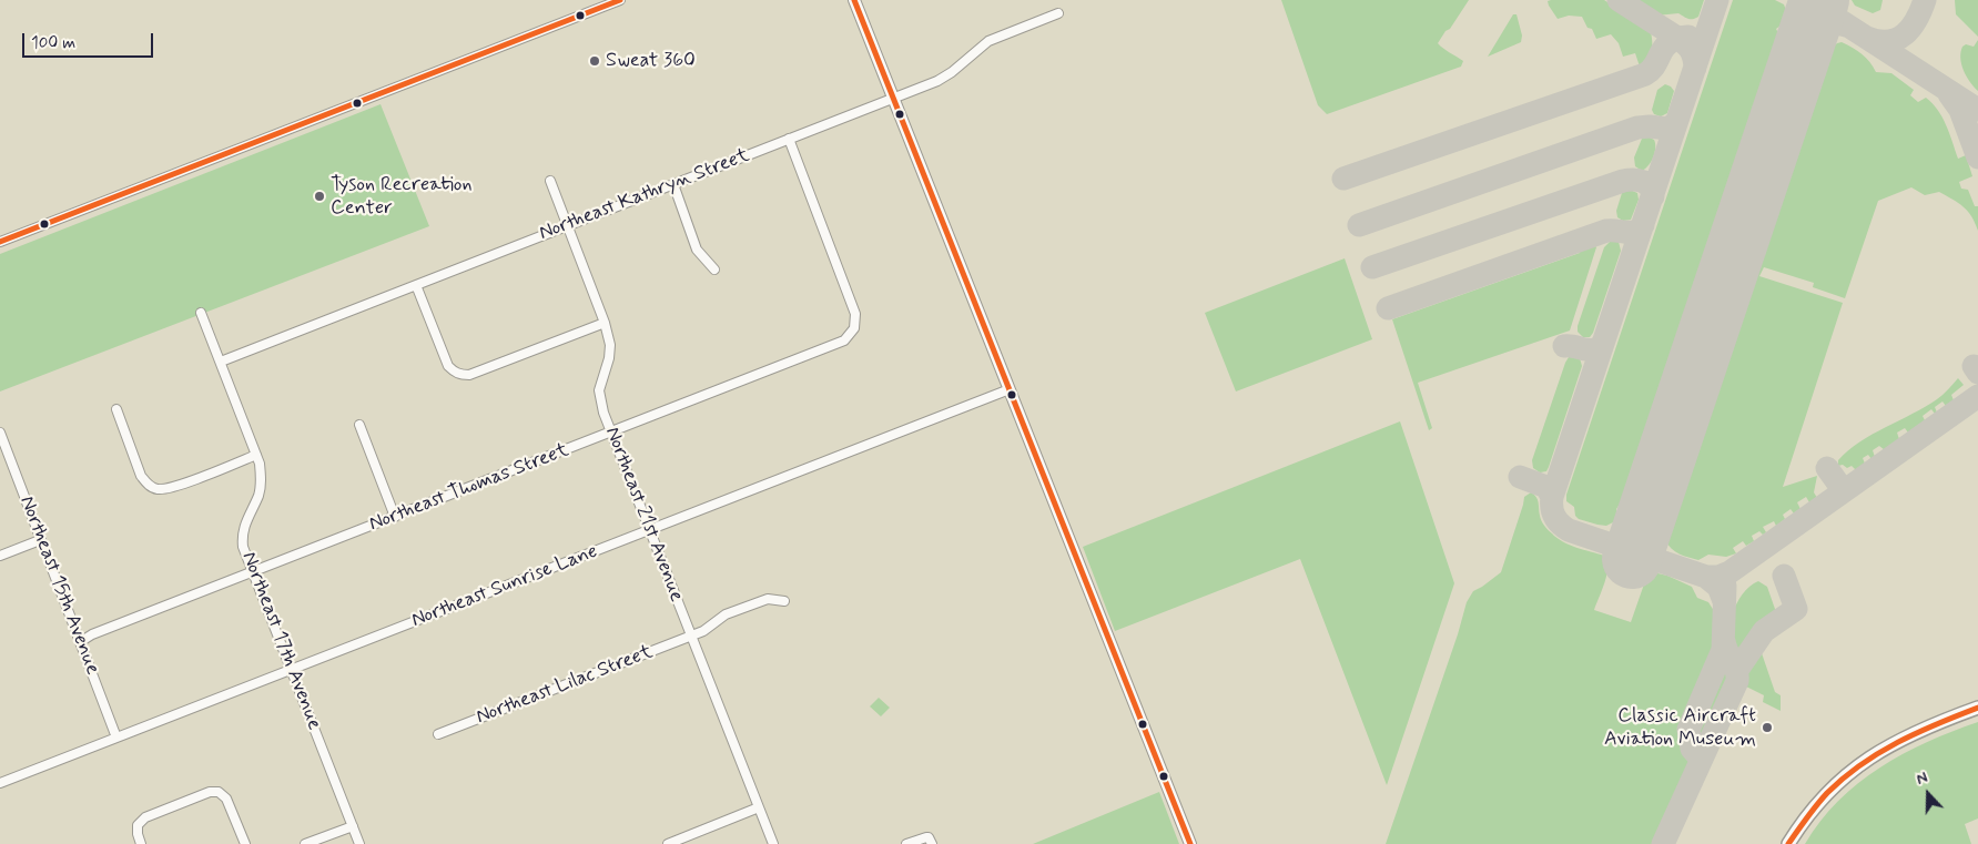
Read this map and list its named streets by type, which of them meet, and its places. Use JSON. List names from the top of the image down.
{
  "streets": {
    "street": [
      "Northeast Kathryn Street",
      "Northeast Thomas Street",
      "Northeast 21st Avenue",
      "Northeast 15th Avenue",
      "Northeast Sunrise Lane",
      "Northeast 17th Avenue",
      "Northeast Lilac Street"
    ]
  },
  "crossings": [
    ["Northeast Kathryn Street", "Northeast Thomas Street"],
    ["Northeast Kathryn Street", "Northeast 21st Avenue"],
    ["Northeast Kathryn Street", "Northeast 17th Avenue"],
    ["Northeast Thomas Street", "Northeast 21st Avenue"],
    ["Northeast Thomas Street", "Northeast 15th Avenue"],
    ["Northeast Thomas Street", "Northeast 17th Avenue"],
    ["Northeast 21st Avenue", "Northeast Sunrise Lane"],
    ["Northeast 21st Avenue", "Northeast Lilac Street"],
    ["Northeast 15th Avenue", "Northeast Sunrise Lane"],
    ["Northeast Sunrise Lane", "Northeast 17th Avenue"]
  ],
  "places": ["Sweat 360", "Tyson Recreation Center", "Classic Aircraft Aviation Museum"],
  "scale_bar": "100 m",
  "north": "top"
}
